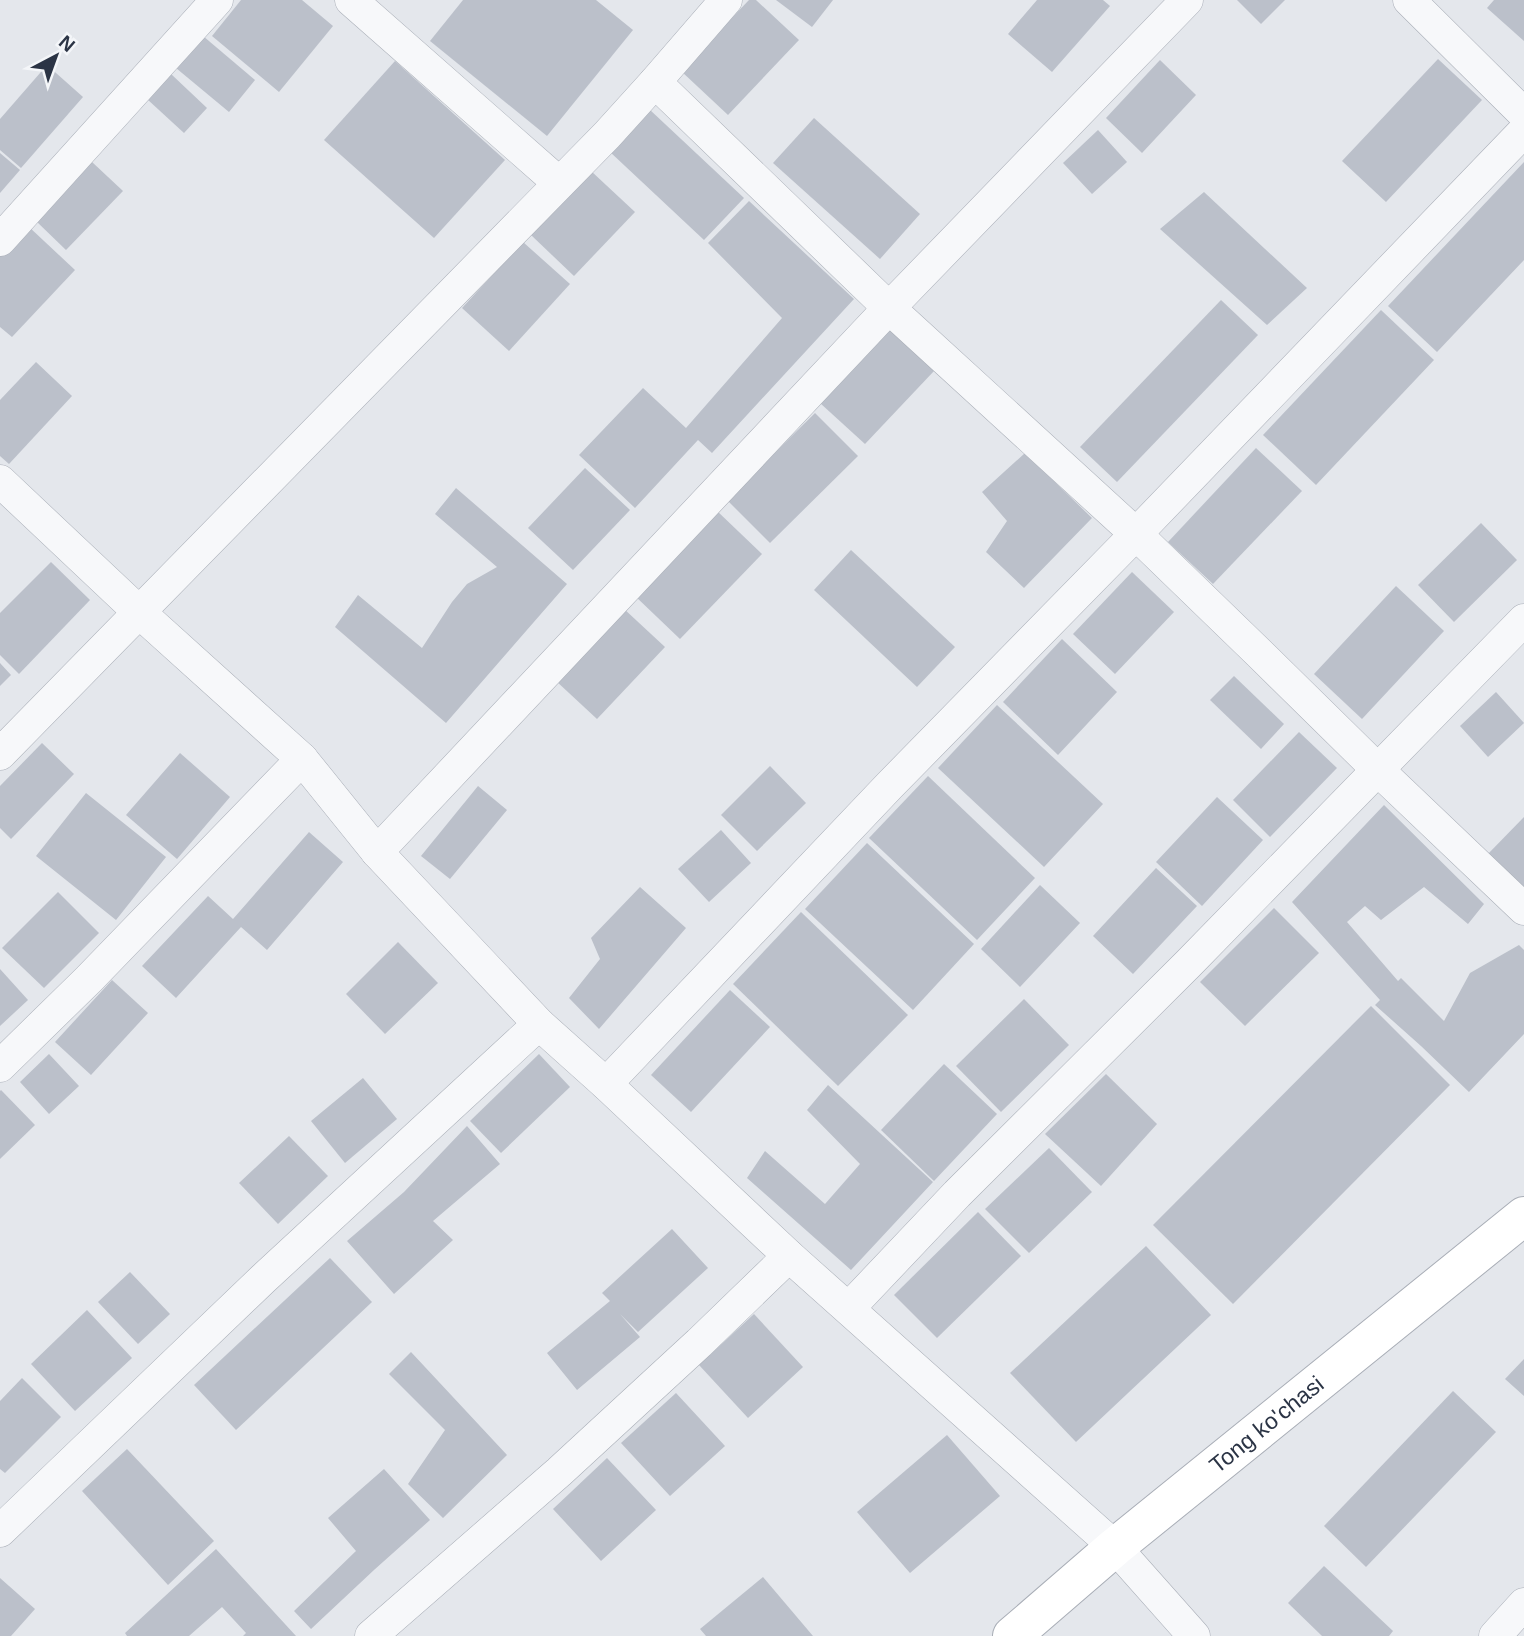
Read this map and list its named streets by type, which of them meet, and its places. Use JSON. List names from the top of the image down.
{
  "streets": {
    "main road": ["Tong ko'chasi"]
  },
  "north": "top right"
}
